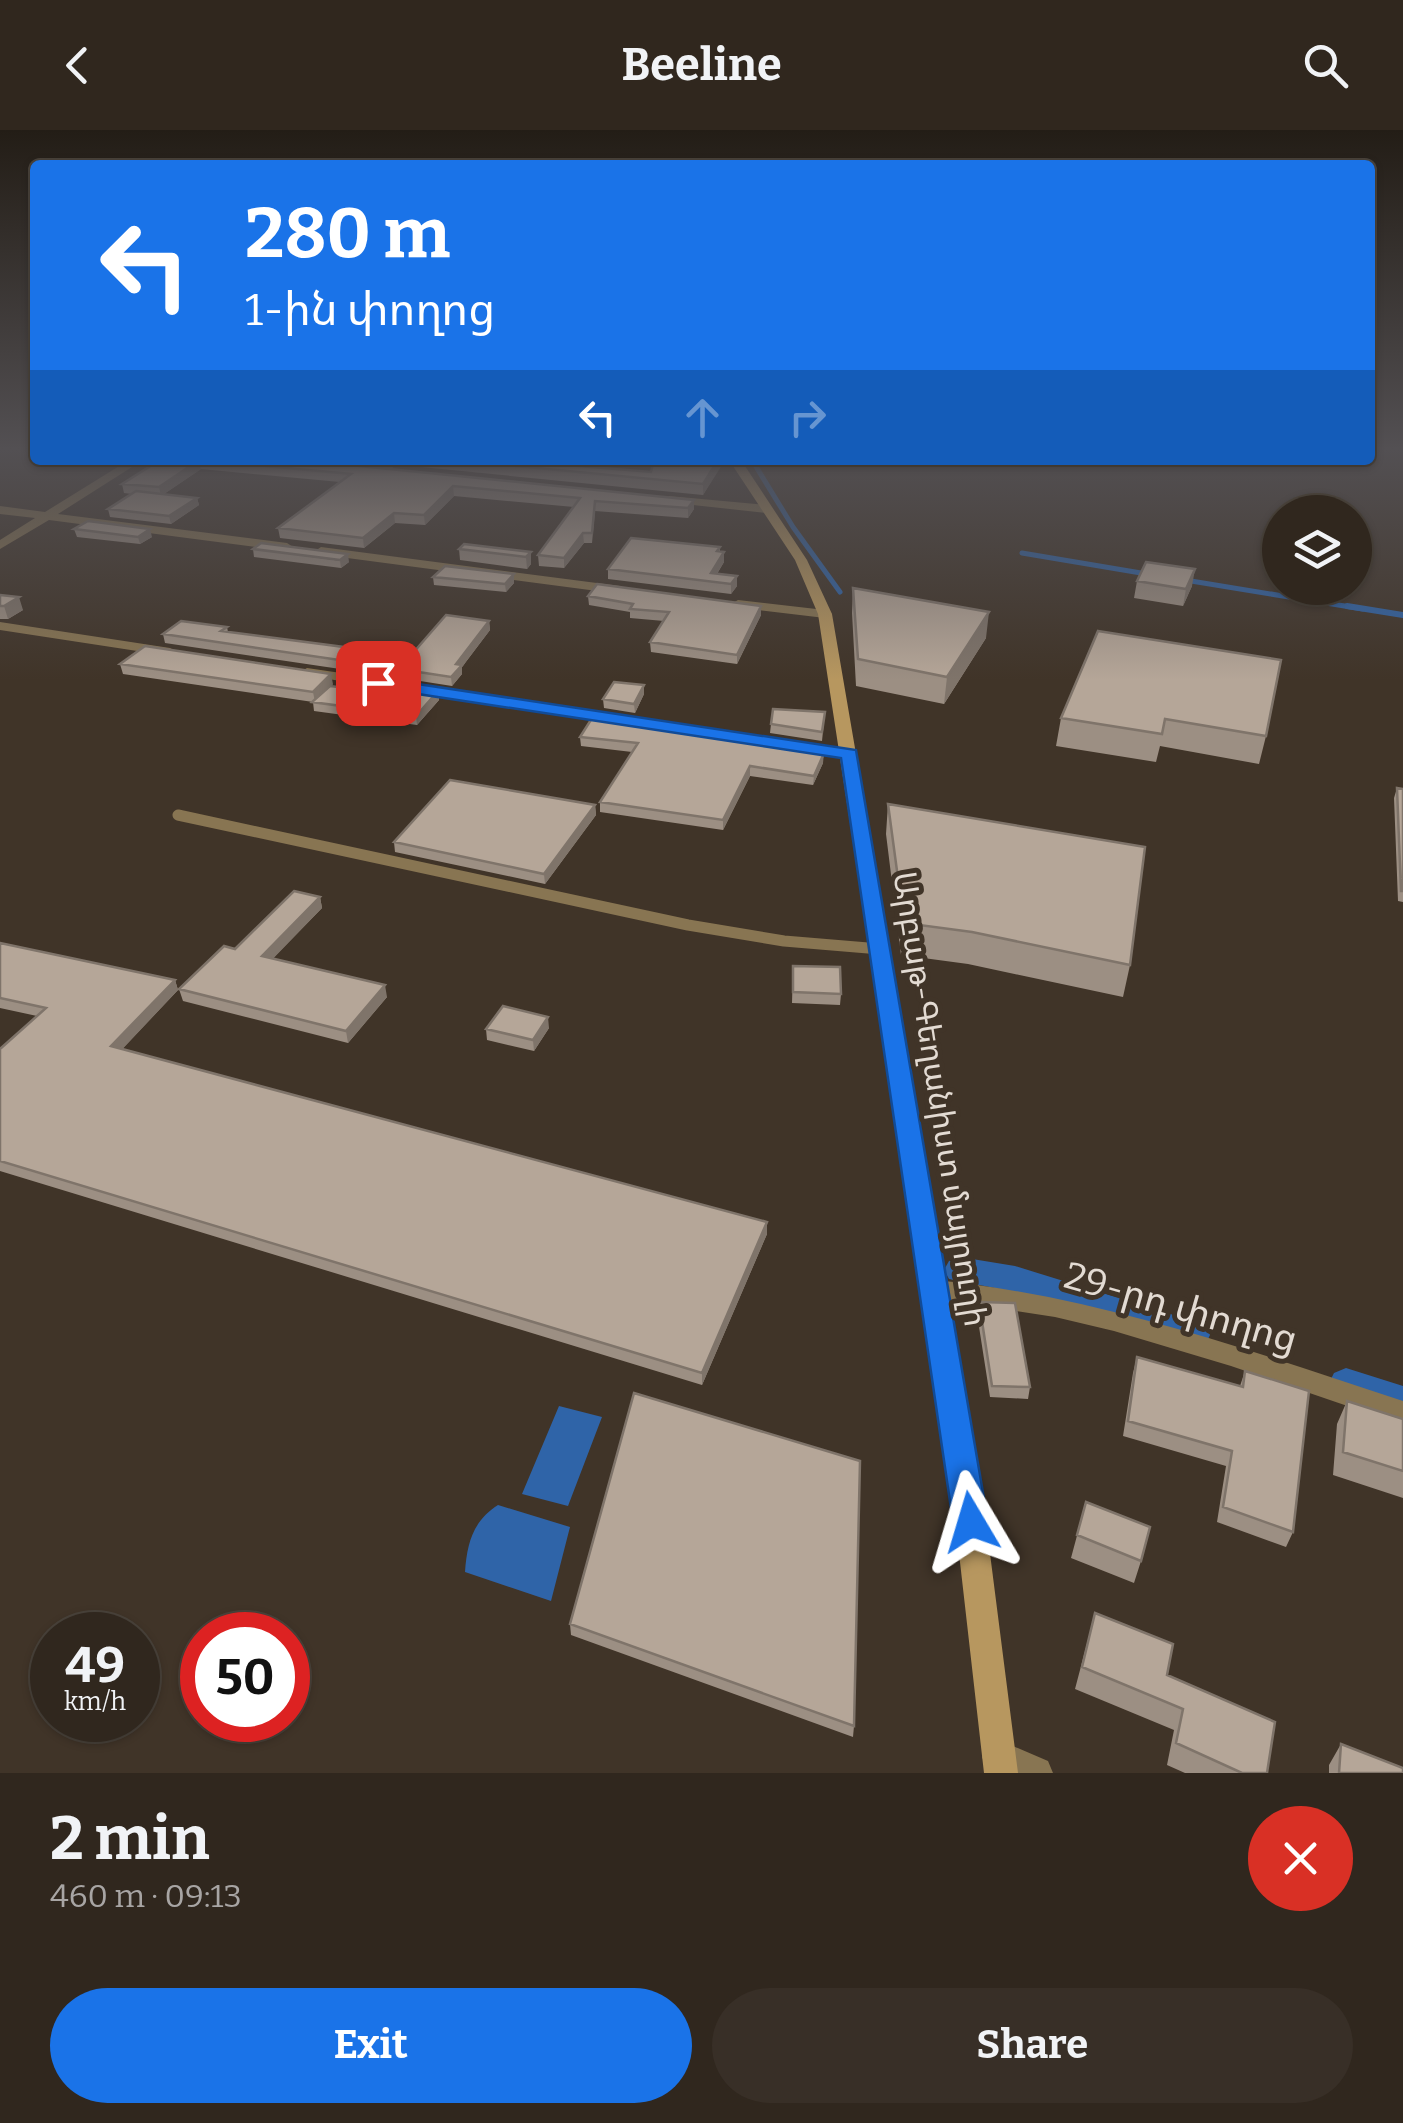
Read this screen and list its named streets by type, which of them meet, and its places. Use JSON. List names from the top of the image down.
{
  "streets": {
    "main road": ["Արբաթ-Գեղանիստ մայրուղի"],
    "street": ["29-րդ փողոց"]
  },
  "crossings": [
    ["Արբաթ-Գեղանիստ մայրուղի", "29-րդ փողոց"]
  ],
  "page": {
    "header": "Beeline",
    "turn": ["280 m", "1-ին փողոց"],
    "speed": "49 km/h",
    "limit": "50",
    "heading": ["2 min", "460 m · 09:13"],
    "buttons": ["Exit", "Share"]
  }
}
